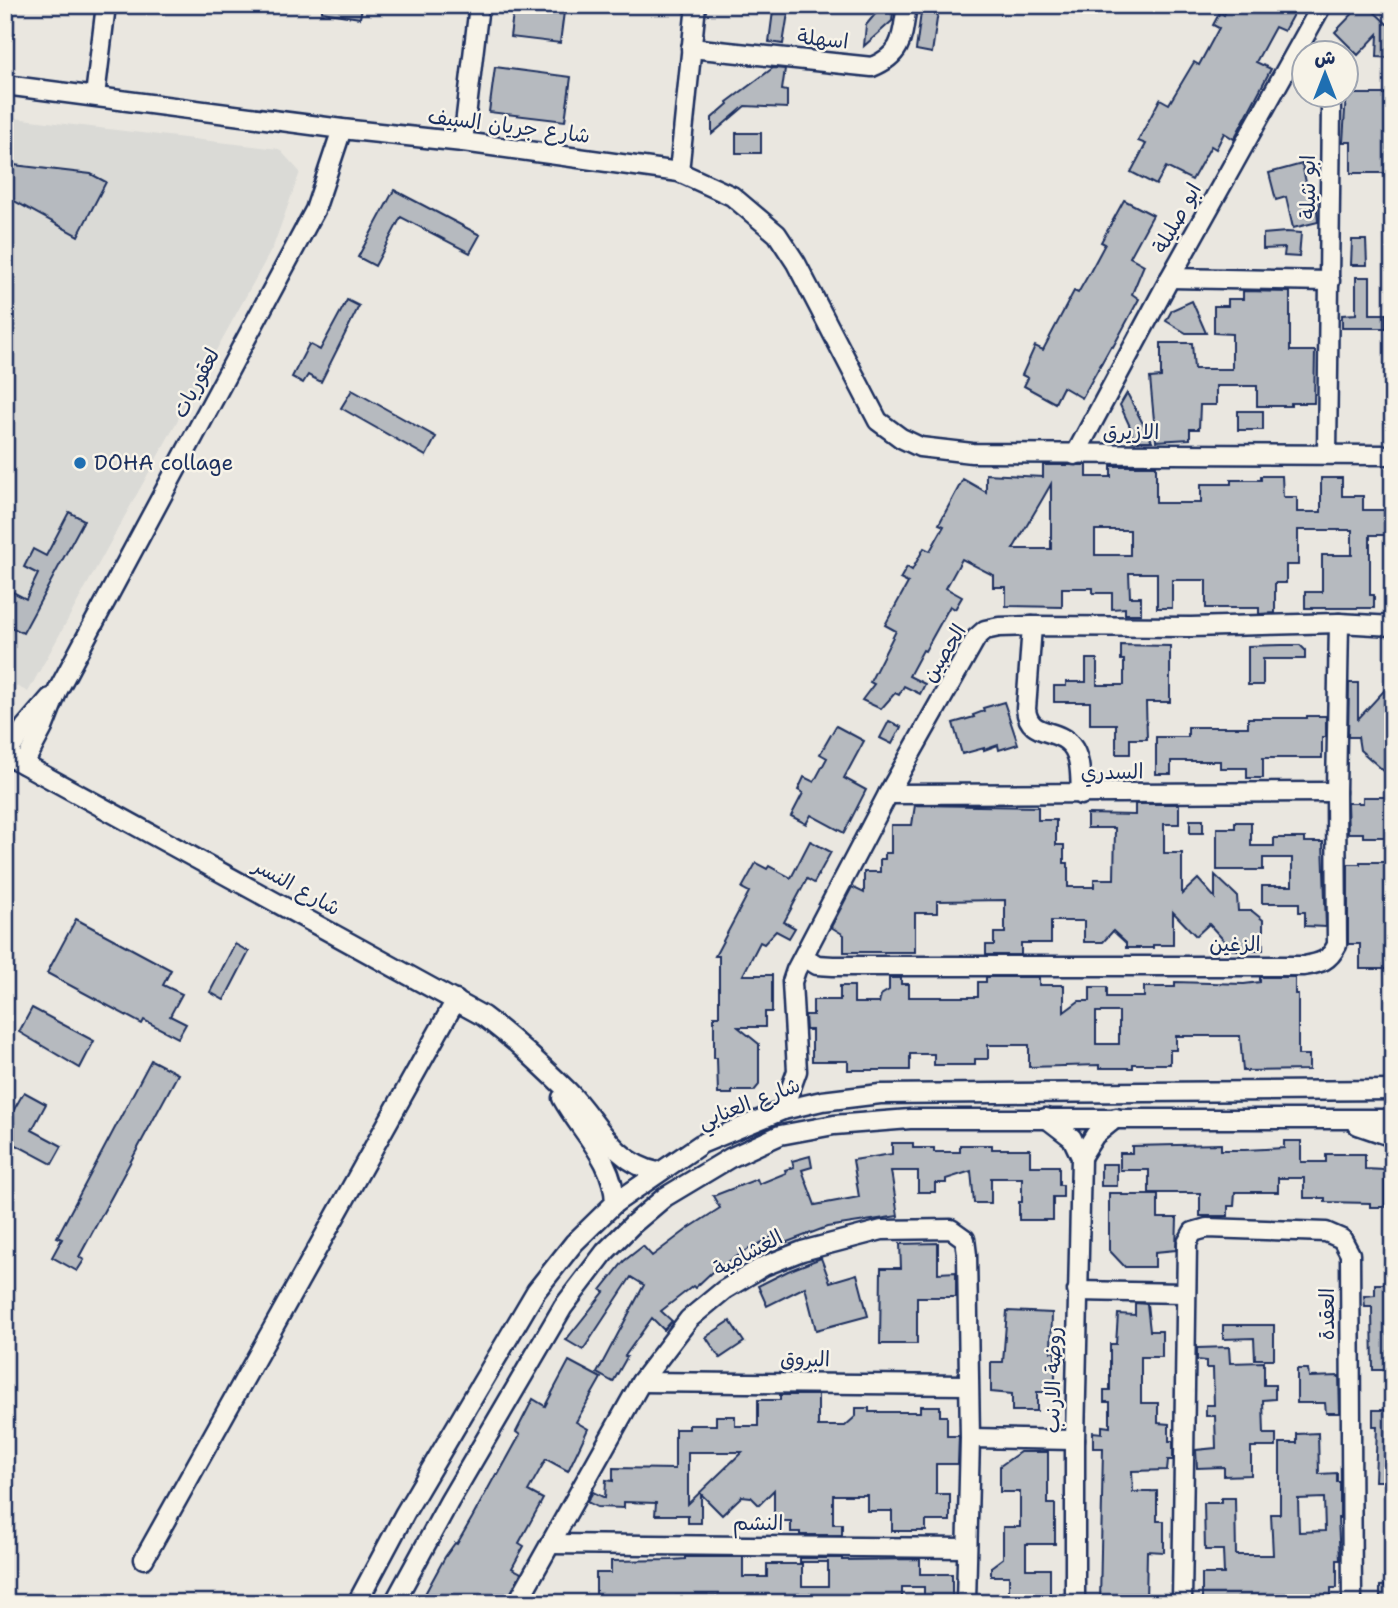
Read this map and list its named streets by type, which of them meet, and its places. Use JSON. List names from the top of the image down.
{
  "streets": {
    "street": [
      "اسهلة",
      "شارع جريان السيف",
      "ابو نثيلة",
      "ابو صليلة",
      "لعقوريات",
      "الازيرق",
      "الحصين",
      "السدري",
      "شارع النسر",
      "الزغين",
      "شارع العنابي",
      "الغشامية",
      "العقدة",
      "البروق",
      "روضة الارنب",
      "النشم"
    ]
  },
  "crossings": [
    ["شارع جريان السيف", "لعقوريات"],
    ["شارع جريان السيف", "الازيرق"],
    ["ابو نثيلة", "الازيرق"],
    ["ابو صليلة", "الازيرق"],
    ["لعقوريات", "شارع النسر"],
    ["الحصين", "السدري"],
    ["الحصين", "الزغين"],
    ["الحصين", "شارع العنابي"],
    ["السدري", "الزغين"],
    ["شارع النسر", "شارع العنابي"],
    ["الغشامية", "البروق"],
    ["الغشامية", "النشم"]
  ],
  "places": ["DOHA collage"],
  "north": "top"
}
